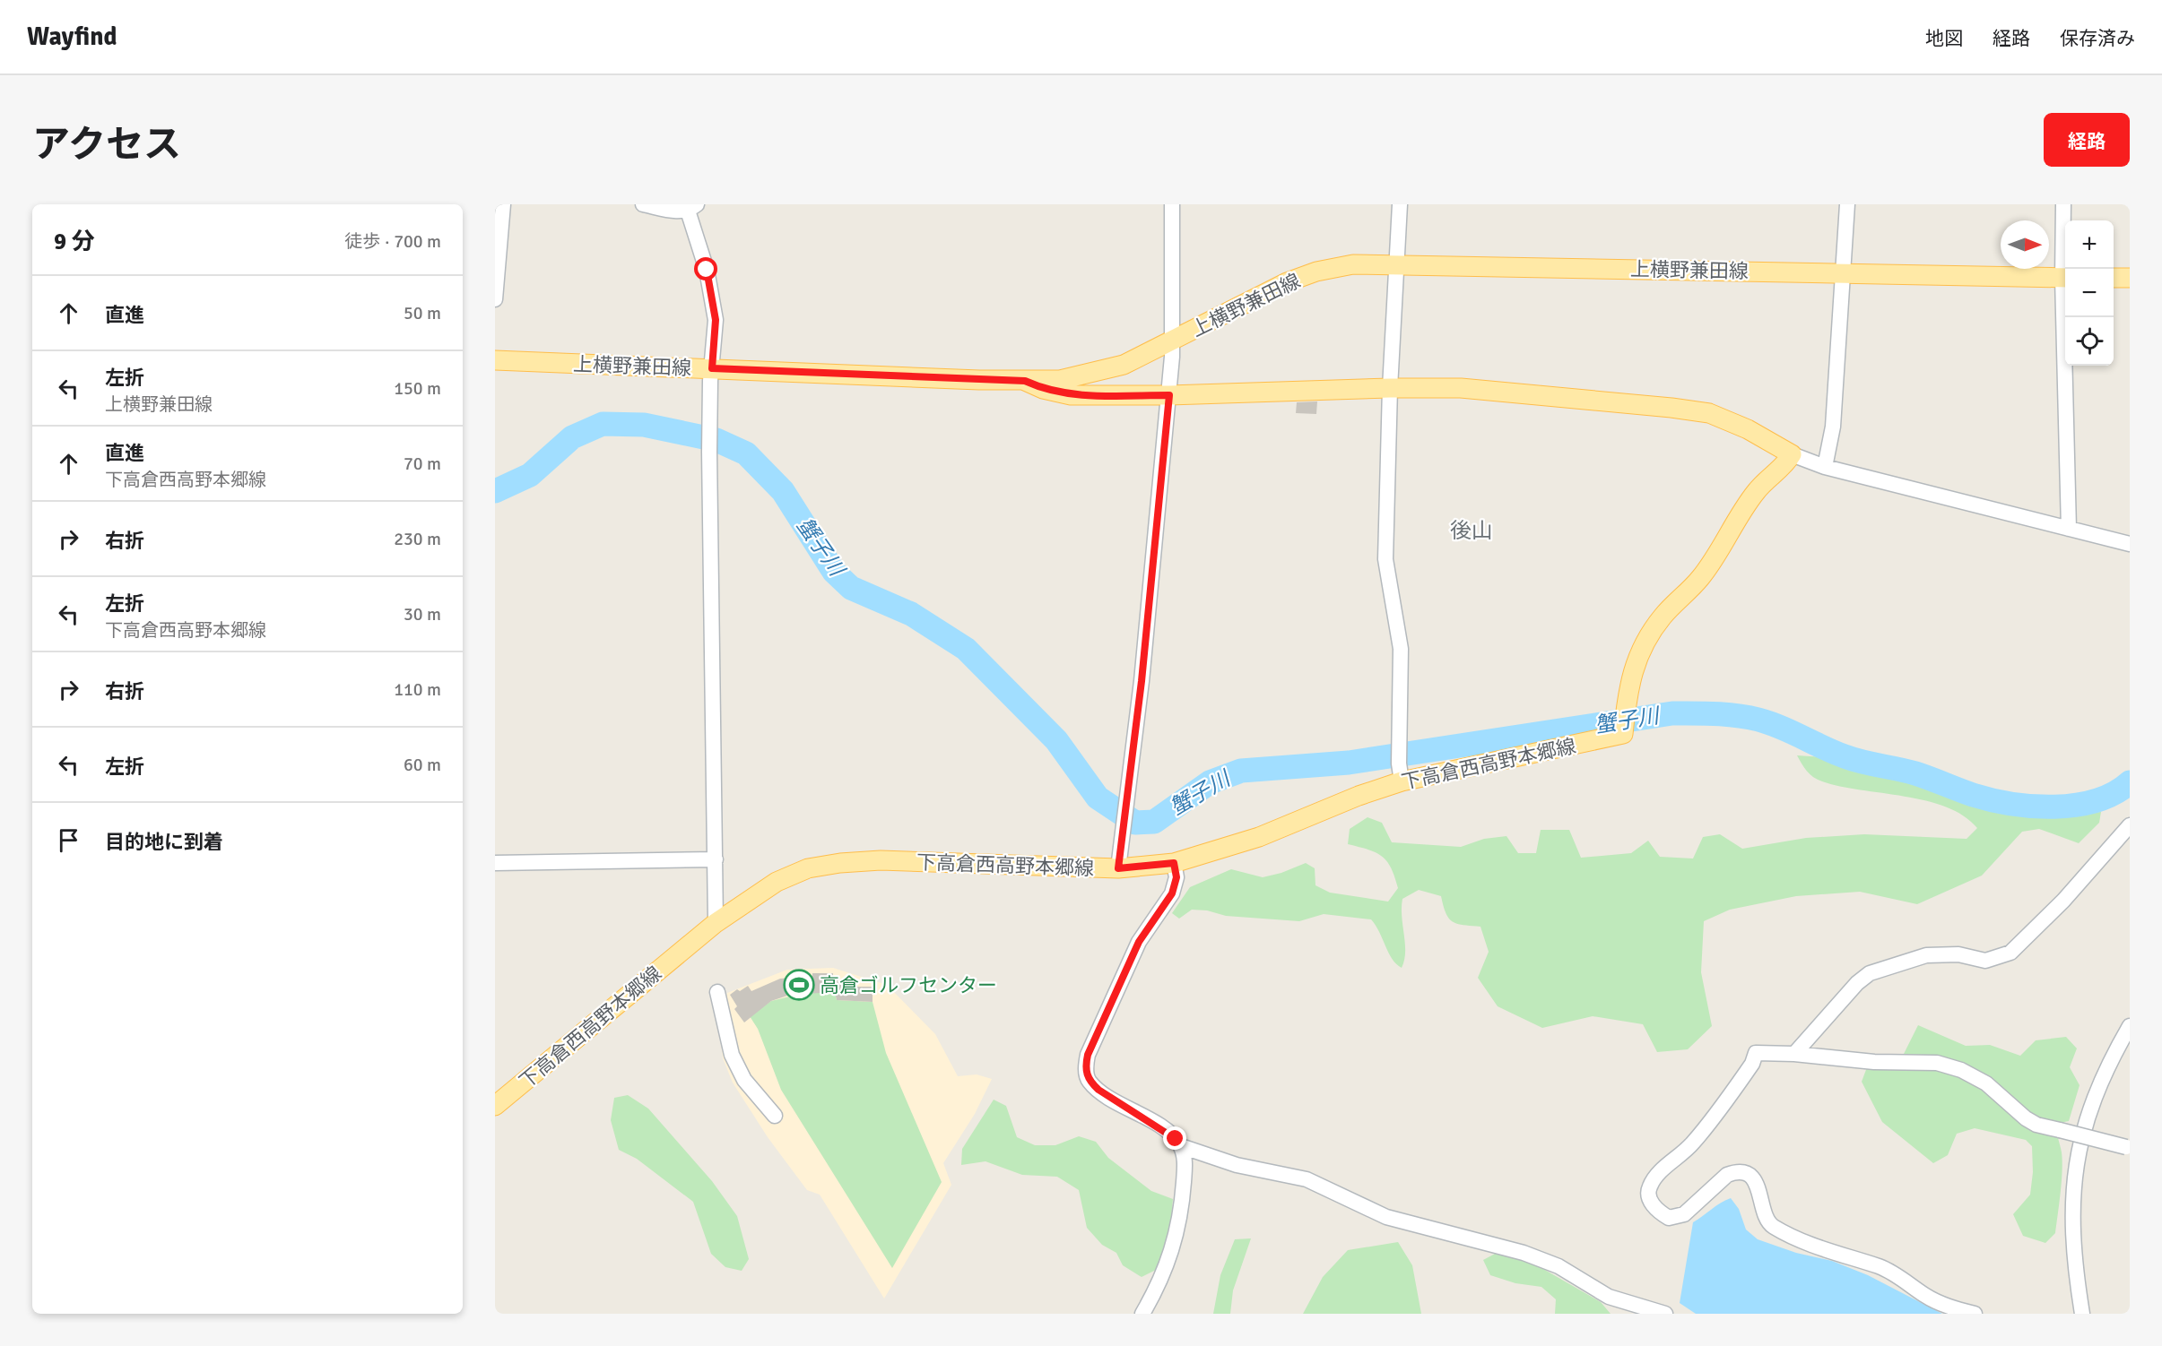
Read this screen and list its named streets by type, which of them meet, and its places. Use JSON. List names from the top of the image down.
{
  "streets": {
    "main road": ["上横野兼田線", "下高倉西高野本郷線"]
  },
  "districts": ["後山"],
  "water": ["蟹子川"],
  "places": {
    "sports": ["高倉ゴルフセンター"]
  },
  "north": "right",
  "page": {
    "header": "Wayfind",
    "nav": ["地図", "経路", "保存済み"],
    "title": "アクセス",
    "buttons": "経路",
    "heading": ["9 分", "徒歩 · 700 m"],
    "map_buttons": ["+", "−"],
    "list": [
      ["直進", "50 m"],
      ["左折", "上横野兼田線", "150 m"],
      ["直進", "下高倉西高野本郷線", "70 m"],
      ["右折", "230 m"],
      ["左折", "下高倉西高野本郷線", "30 m"],
      ["右折", "110 m"],
      ["左折", "60 m"],
      "目的地に到着"
    ]
  }
}
